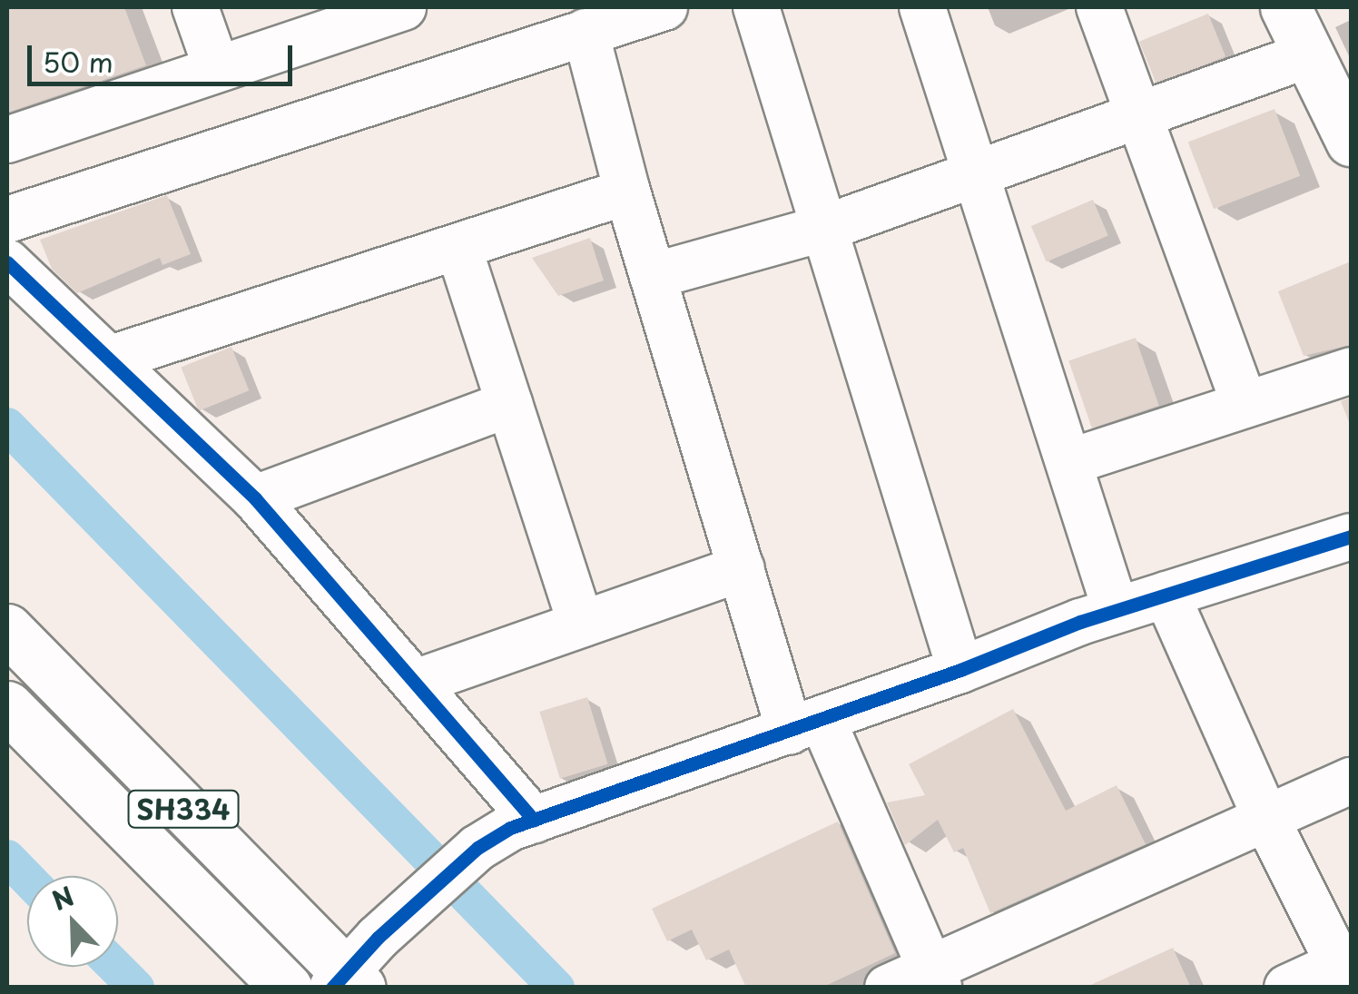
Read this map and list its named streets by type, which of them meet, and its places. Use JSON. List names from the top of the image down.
{
  "streets": {
    "main road": ["SH334"]
  },
  "scale_bar": "50 m",
  "north": "top left"
}
